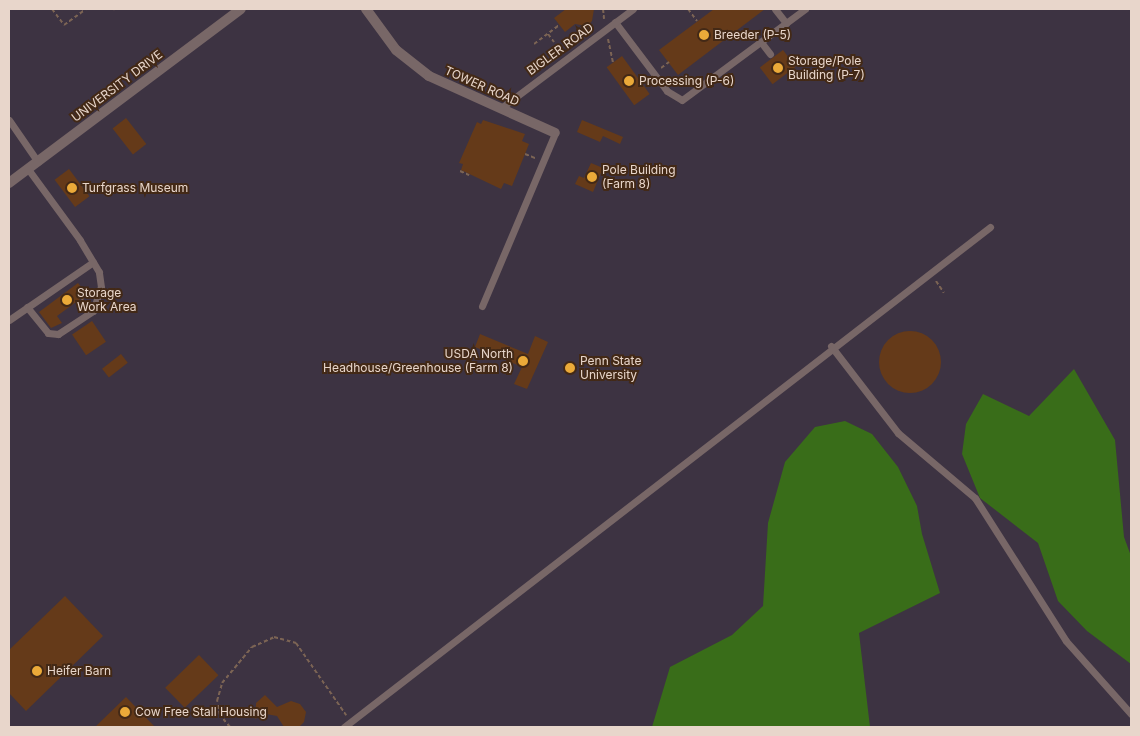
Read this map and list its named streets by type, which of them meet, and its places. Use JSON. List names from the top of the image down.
{
  "streets": {
    "street": ["UNIVERSITY DRIVE", "TOWER ROAD"],
    "lane": ["BIGLER ROAD"]
  },
  "crossings": [
    ["BIGLER ROAD", "TOWER ROAD"]
  ],
  "places": [
    "Breeder (P-5)",
    "Storage/Pole Building (P-7)",
    "Processing (P-6)",
    "Pole Building (Farm 8)",
    "Turfgrass Museum",
    "Storage Work Area",
    "USDA North Headhouse/Greenhouse (Farm 8)",
    "Penn State University",
    "Heifer Barn",
    "Cow Free Stall Housing"
  ]
}
